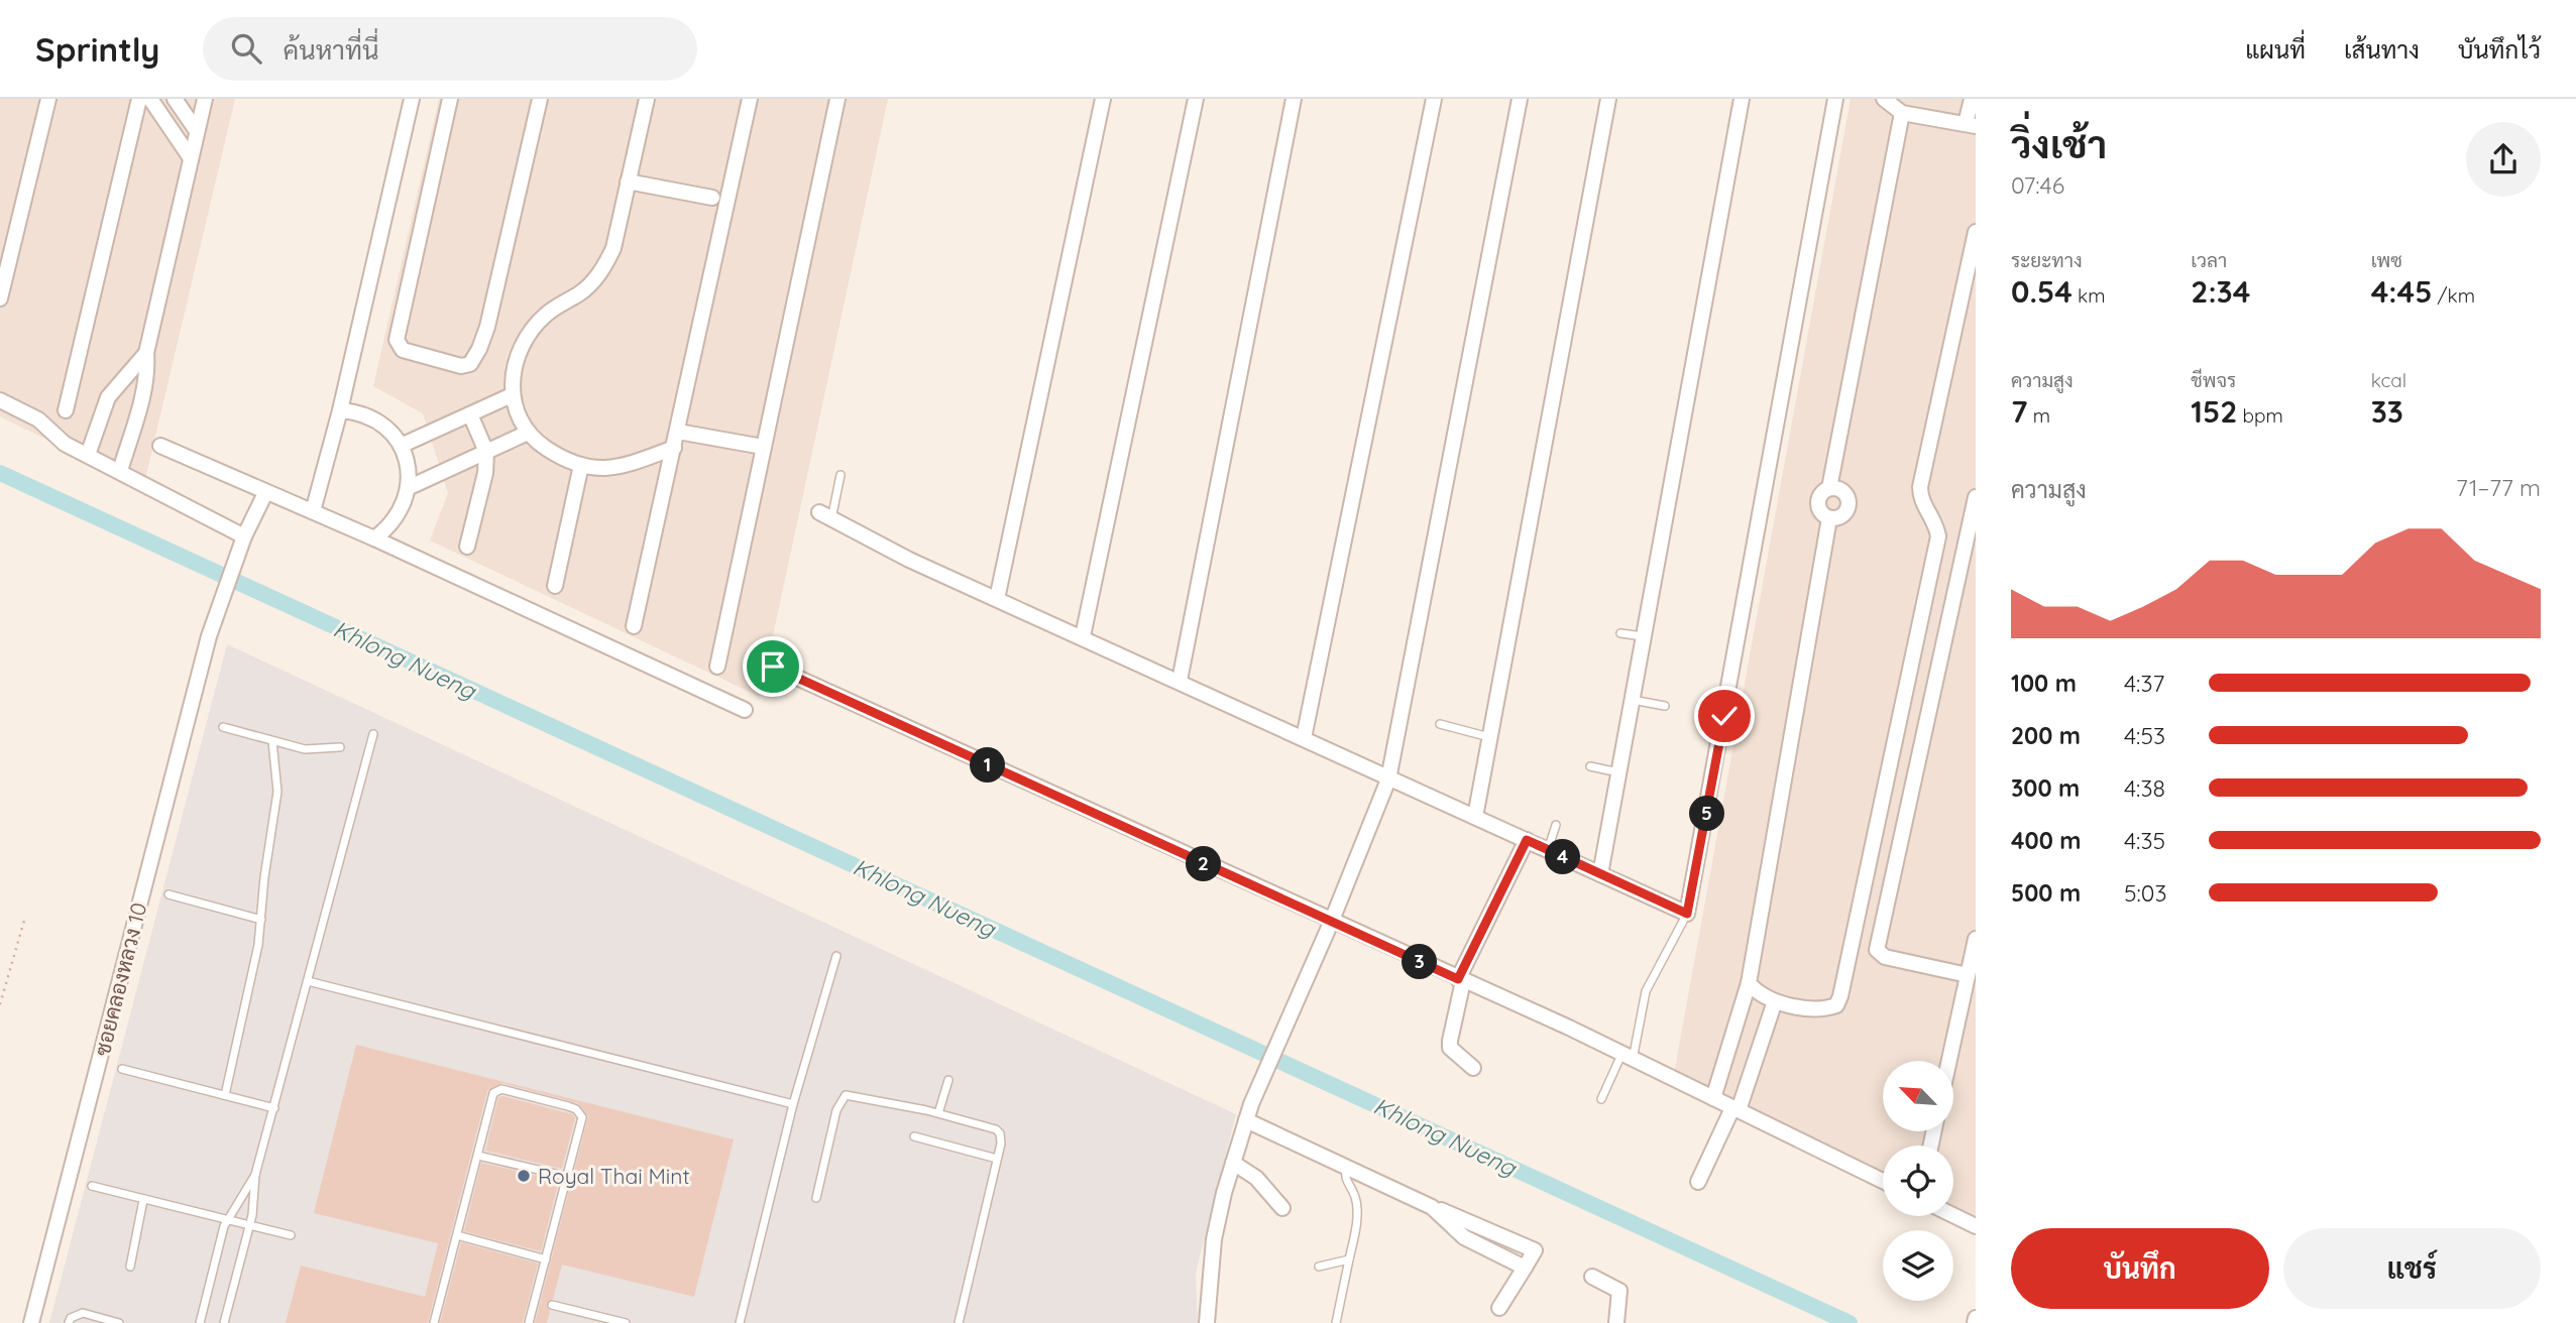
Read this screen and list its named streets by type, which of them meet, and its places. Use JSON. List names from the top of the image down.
{
  "streets": {
    "street": ["ซอยคลองหลวง 10"]
  },
  "water": ["Khlong Nueng"],
  "places": ["Royal Thai Mint"],
  "north": "top left",
  "page": {
    "header": "Sprintly",
    "search": "ค้นหาที่นี่",
    "nav": ["แผนที่", "เส้นทาง", "บันทึกไว้"],
    "heading": ["วิ่งเช้า", "07:46"],
    "stats": [
      ["ระยะทาง", "0.54 km"],
      ["เวลา", "2:34"],
      ["เพซ", "4:45 /km"],
      ["ความสูง", "7 m"],
      ["ชีพจร", "152 bpm"],
      ["kcal", "33"]
    ],
    "chart": ["ความสูง", "71–77 m"],
    "list": [
      {
        "name": "100 m",
        "note": "4:37"
      },
      {
        "name": "200 m",
        "note": "4:53"
      },
      {
        "name": "300 m",
        "note": "4:38"
      },
      {
        "name": "400 m",
        "note": "4:35"
      },
      {
        "name": "500 m",
        "note": "5:03"
      }
    ],
    "pins": [
      "1",
      "5",
      "4",
      "2",
      "3"
    ],
    "buttons": ["บันทึก", "แชร์"]
  }
}
